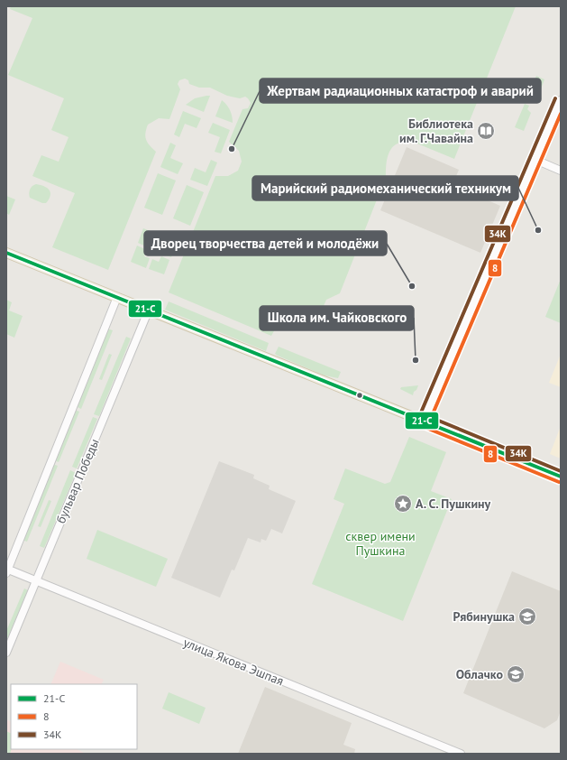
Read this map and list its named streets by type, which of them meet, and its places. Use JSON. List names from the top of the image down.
{
  "streets": {
    "street": ["бульвар Победы", "улица Якова Эшпая"]
  },
  "crossings": [
    ["бульвар Победы", "улица Якова Эшпая"]
  ],
  "parks": ["сквер имени Пушкина"],
  "places": {
    "library": ["Библиотека им. Г.Чавайна"],
    "other": [
      "Жертвам радиационных катастроф и аварий",
      "Марийский радиомеханический техникум",
      "Дворец творчества детей и молодёжи",
      "Школа им. Чайковского"
    ],
    "place": ["А. С. Пушкину"],
    "school or university": ["Рябинушка", "Облачко"]
  },
  "lines": ["transit line 34К", "transit line 8", "transit line 21-С"],
  "legend": ["21-С", "8", "34К"]
}
